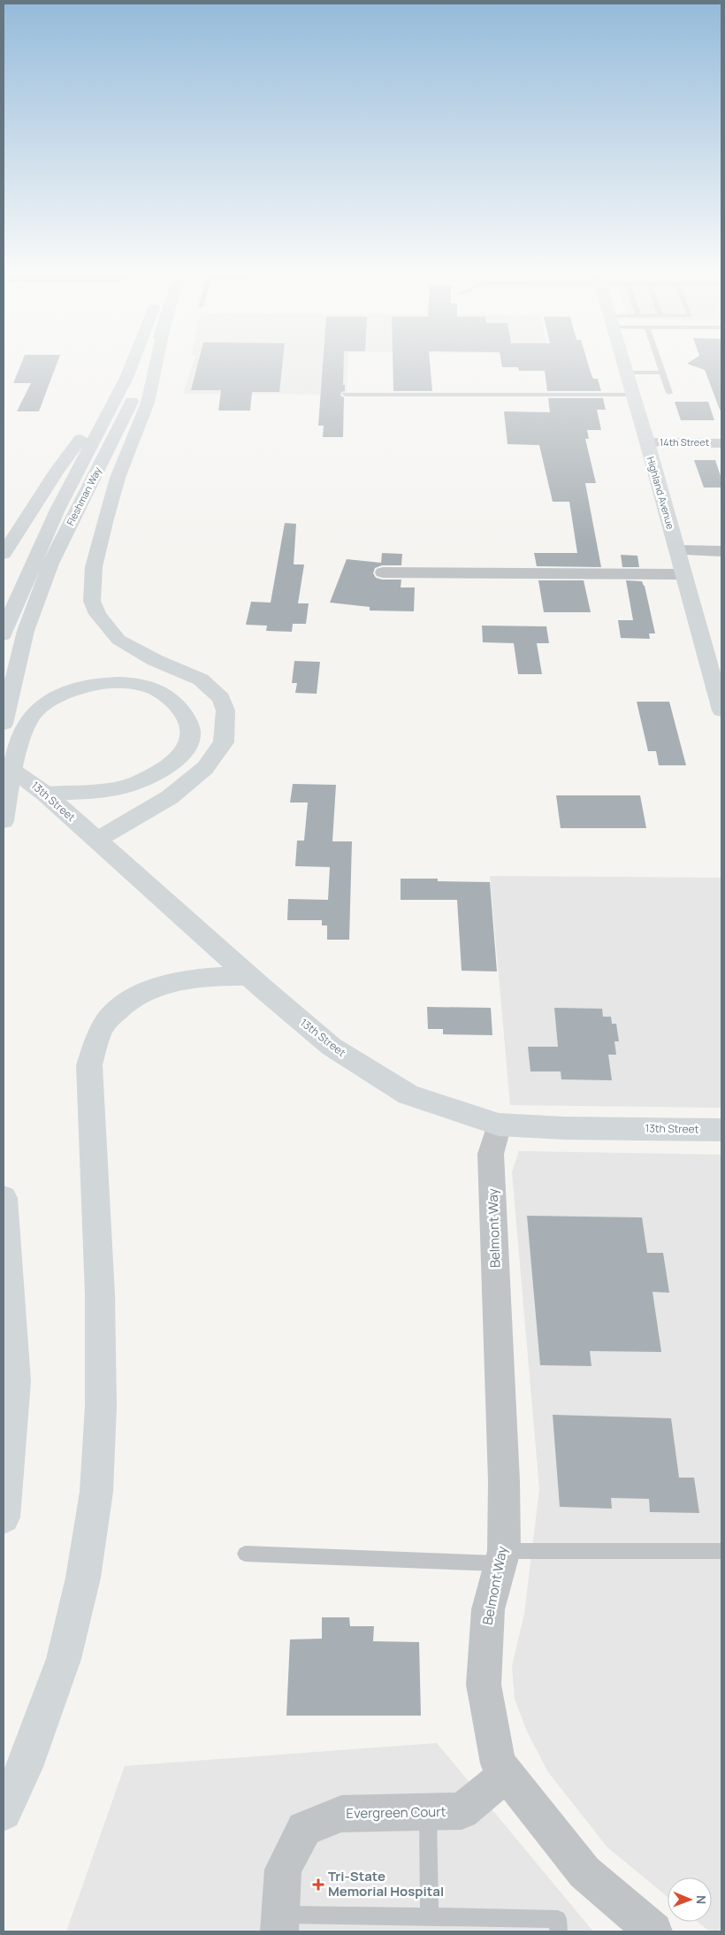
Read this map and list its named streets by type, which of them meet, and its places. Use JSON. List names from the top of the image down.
{
  "streets": {
    "main road": ["Highland Avenue", "Fleshman Way", "13th Street"],
    "street": ["14th Street", "Belmont Way", "Evergreen Court"]
  },
  "crossings": [
    ["14th Street", "Highland Avenue"],
    ["13th Street", "Belmont Way"],
    ["Belmont Way", "Evergreen Court"]
  ],
  "places": {
    "health": ["Tri-State Memorial Hospital"]
  },
  "north": "right"
}
